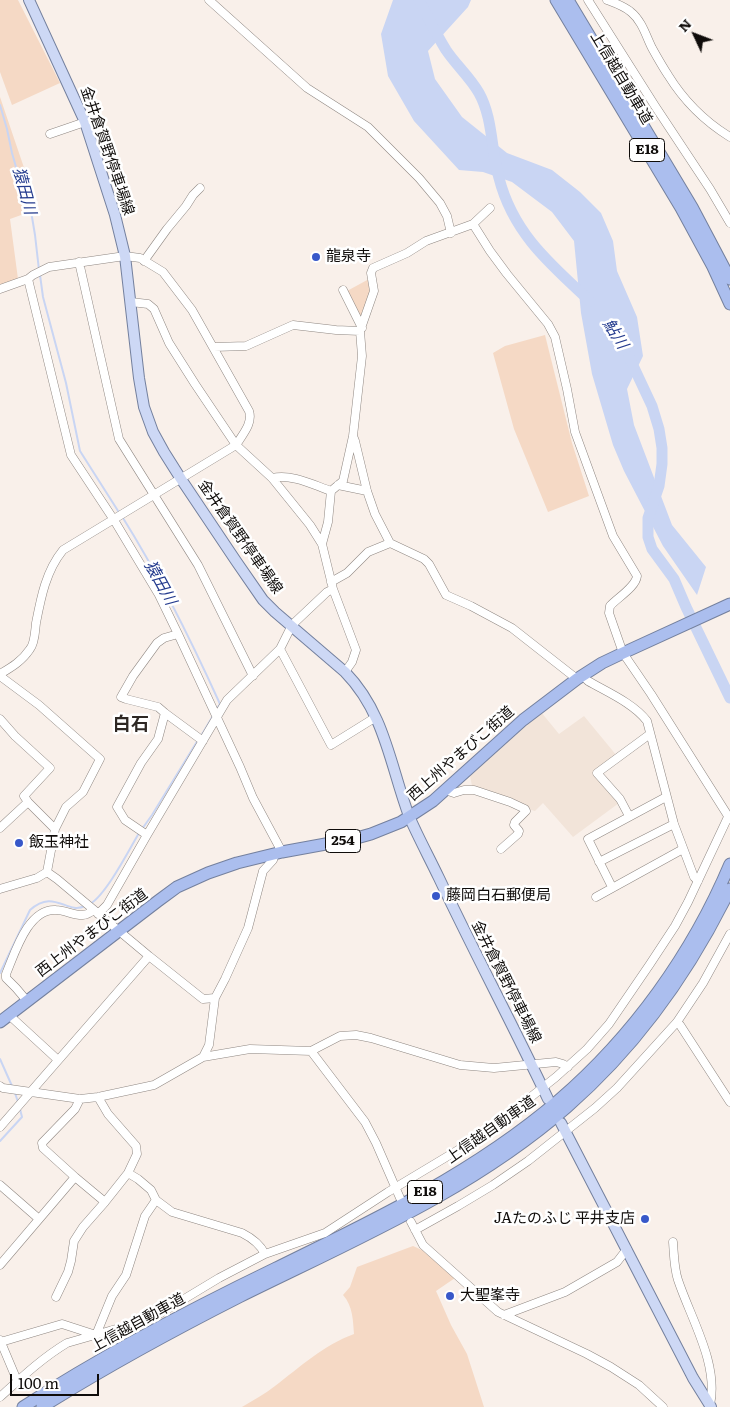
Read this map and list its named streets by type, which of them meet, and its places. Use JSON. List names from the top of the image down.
{
  "streets": {
    "highway": [
      "上信越自動車道",
      "E18",
      "西上州やまびこ街道",
      "254"
    ],
    "main road": ["金井倉賀野停車場線"]
  },
  "crossings": [
    ["金井倉賀野停車場線", "西上州やまびこ街道"]
  ],
  "districts": ["白石"],
  "water": ["猿田川", "鮎川"],
  "places": [
    "龍泉寺",
    "飯玉神社",
    "藤岡白石郵便局",
    "JAたのふじ 平井支店",
    "大聖峯寺"
  ],
  "scale_bar": "100 m",
  "north": "top left"
}
